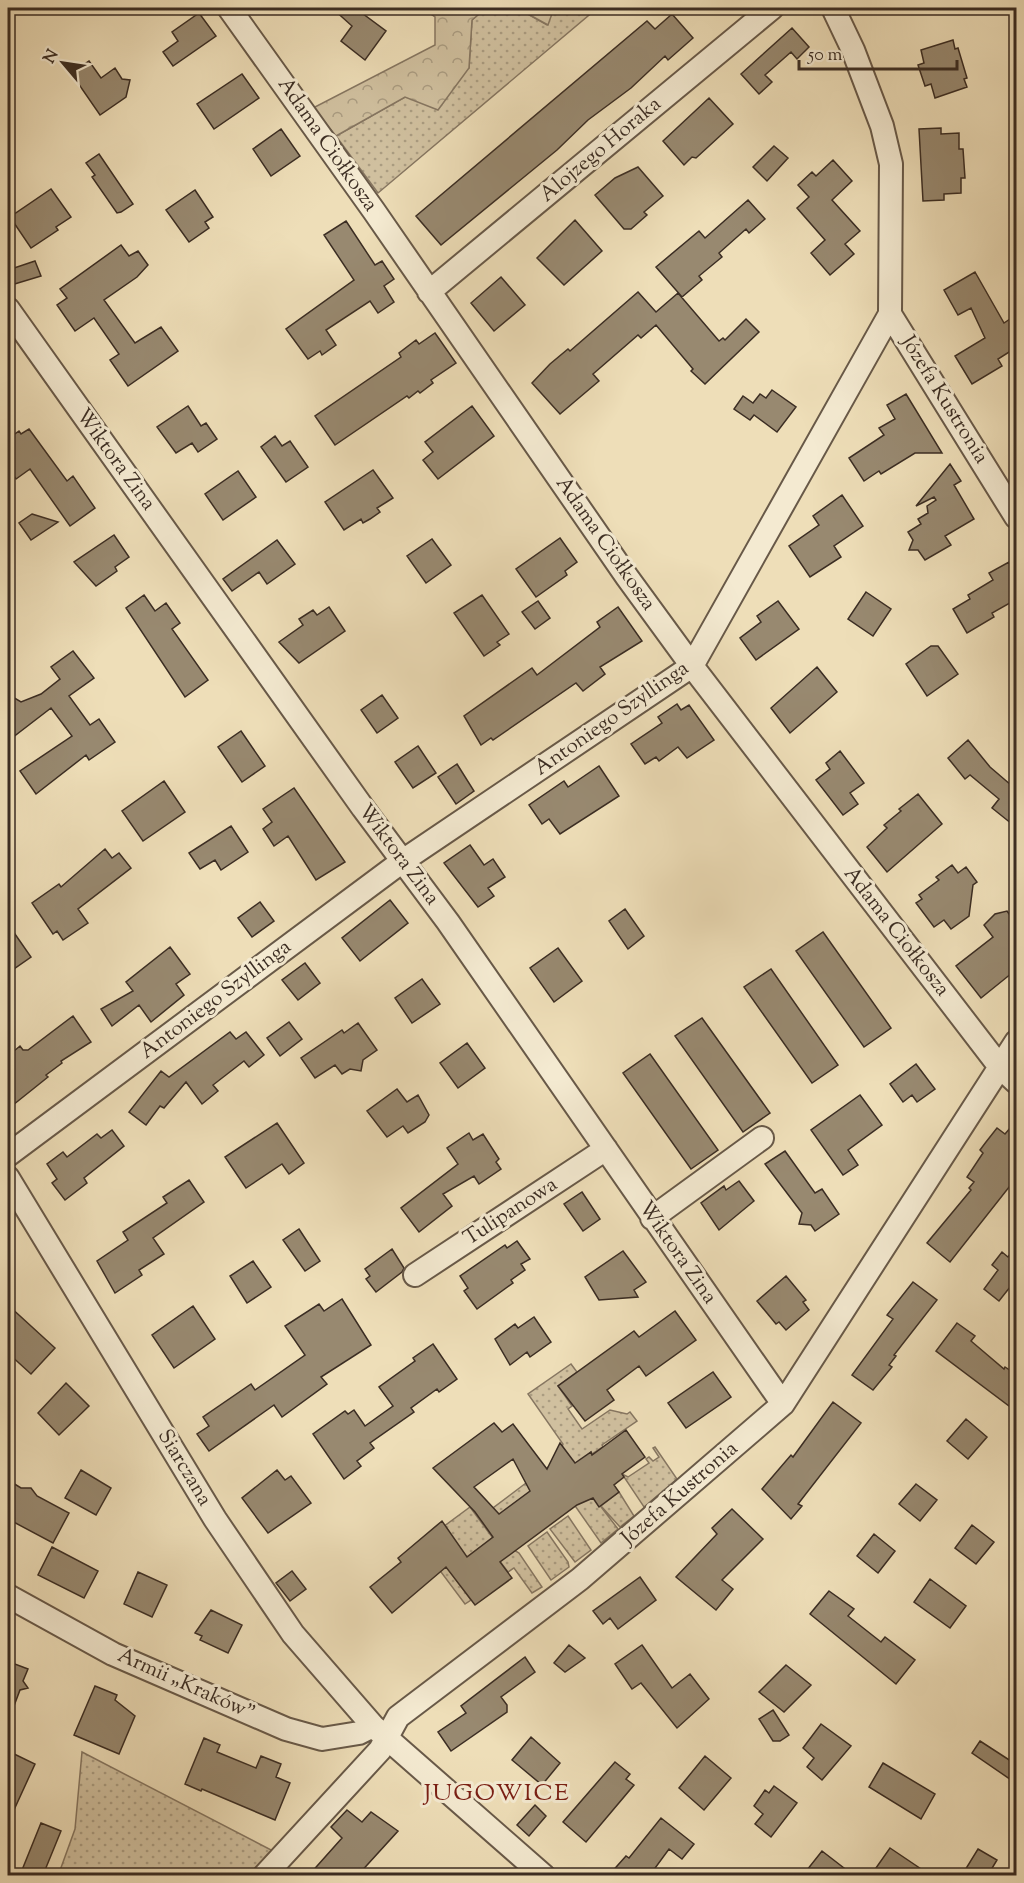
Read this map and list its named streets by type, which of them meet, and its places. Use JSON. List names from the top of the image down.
{
  "streets": {
    "street": [
      "Adama Ciołkosza",
      "Alojzego Horaka",
      "Józefa Kustronia",
      "Wiktora Zina",
      "Antoniego Szyllinga",
      "Tulipanowa",
      "Siarczana",
      "Armii „Kraków”"
    ]
  },
  "crossings": [
    ["Adama Ciołkosza", "Alojzego Horaka"],
    ["Adama Ciołkosza", "Józefa Kustronia"],
    ["Adama Ciołkosza", "Antoniego Szyllinga"],
    ["Józefa Kustronia", "Wiktora Zina"],
    ["Józefa Kustronia", "Antoniego Szyllinga"],
    ["Józefa Kustronia", "Siarczana"],
    ["Józefa Kustronia", "Armii „Kraków”"],
    ["Wiktora Zina", "Antoniego Szyllinga"],
    ["Wiktora Zina", "Tulipanowa"],
    ["Siarczana", "Armii „Kraków”"]
  ],
  "districts": ["JUGOWICE"],
  "scale_bar": "50 m",
  "north": "top left"
}
